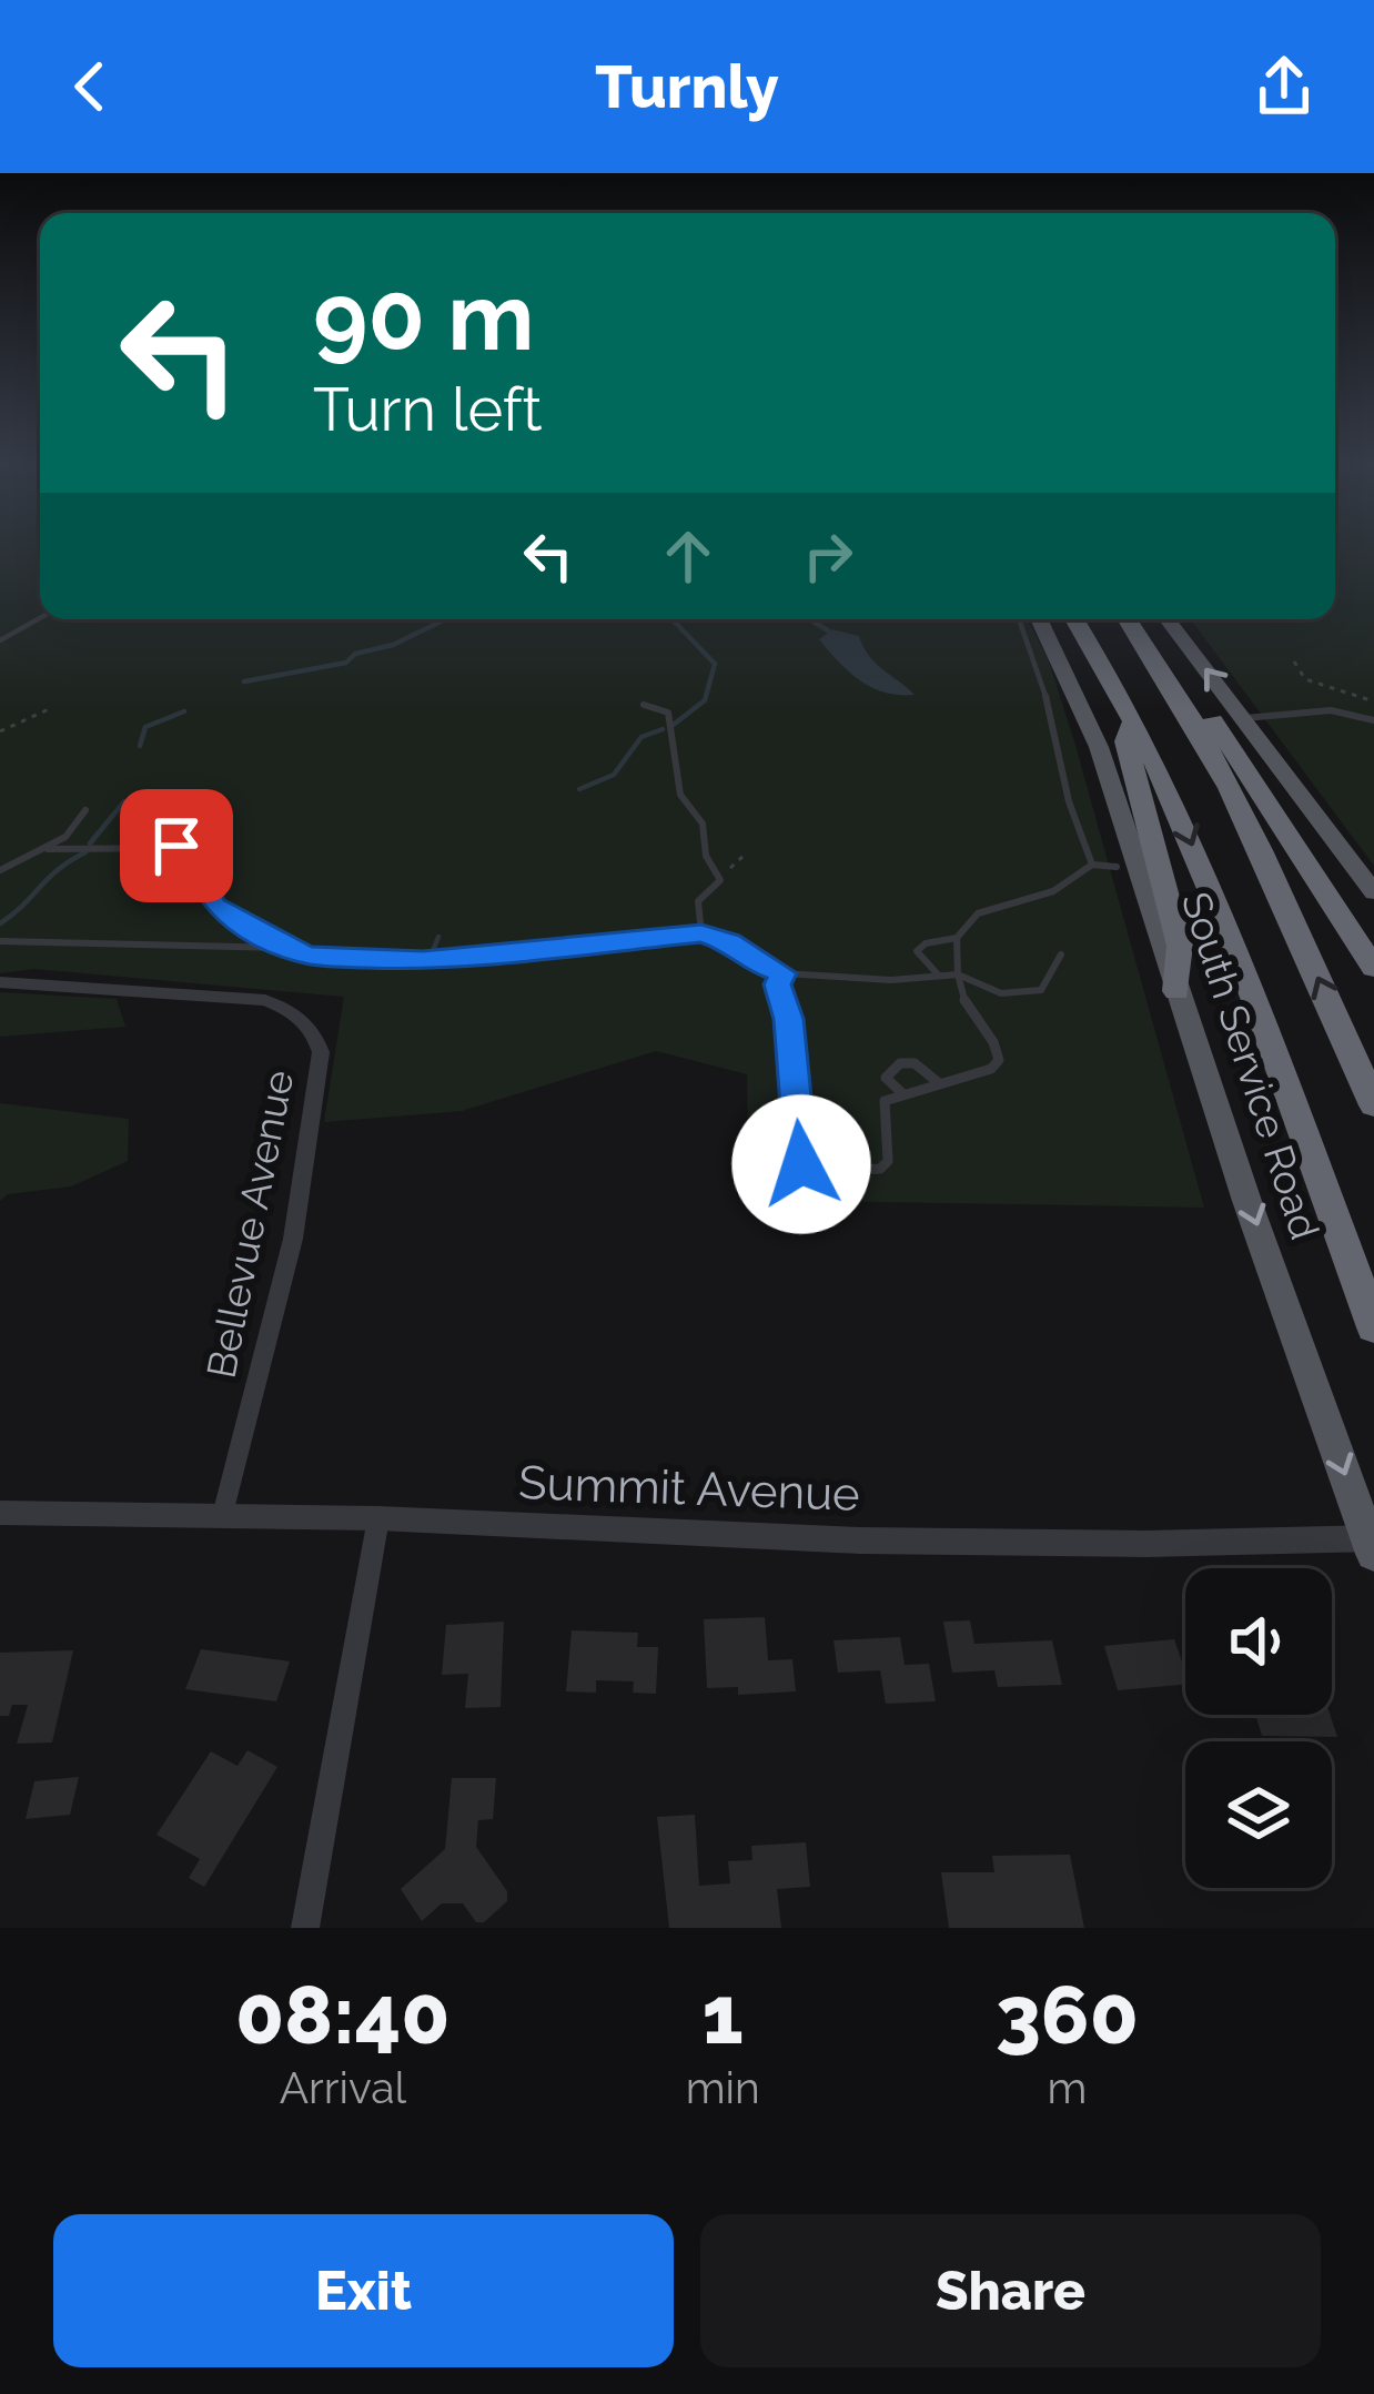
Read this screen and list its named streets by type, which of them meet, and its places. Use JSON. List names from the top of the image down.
{
  "streets": {
    "main road": ["South Service Road"],
    "street": ["Bellevue Avenue", "Summit Avenue"]
  },
  "crossings": [
    ["South Service Road", "Summit Avenue"],
    ["Bellevue Avenue", "Summit Avenue"]
  ],
  "one_way": ["South Service Road"],
  "page": {
    "header": "Turnly",
    "turn": ["90 m", "Turn left"],
    "eta": [
      "08:40",
      "Arrival",
      "1",
      "min",
      "360",
      "m"
    ],
    "buttons": ["Exit", "Share"]
  }
}
